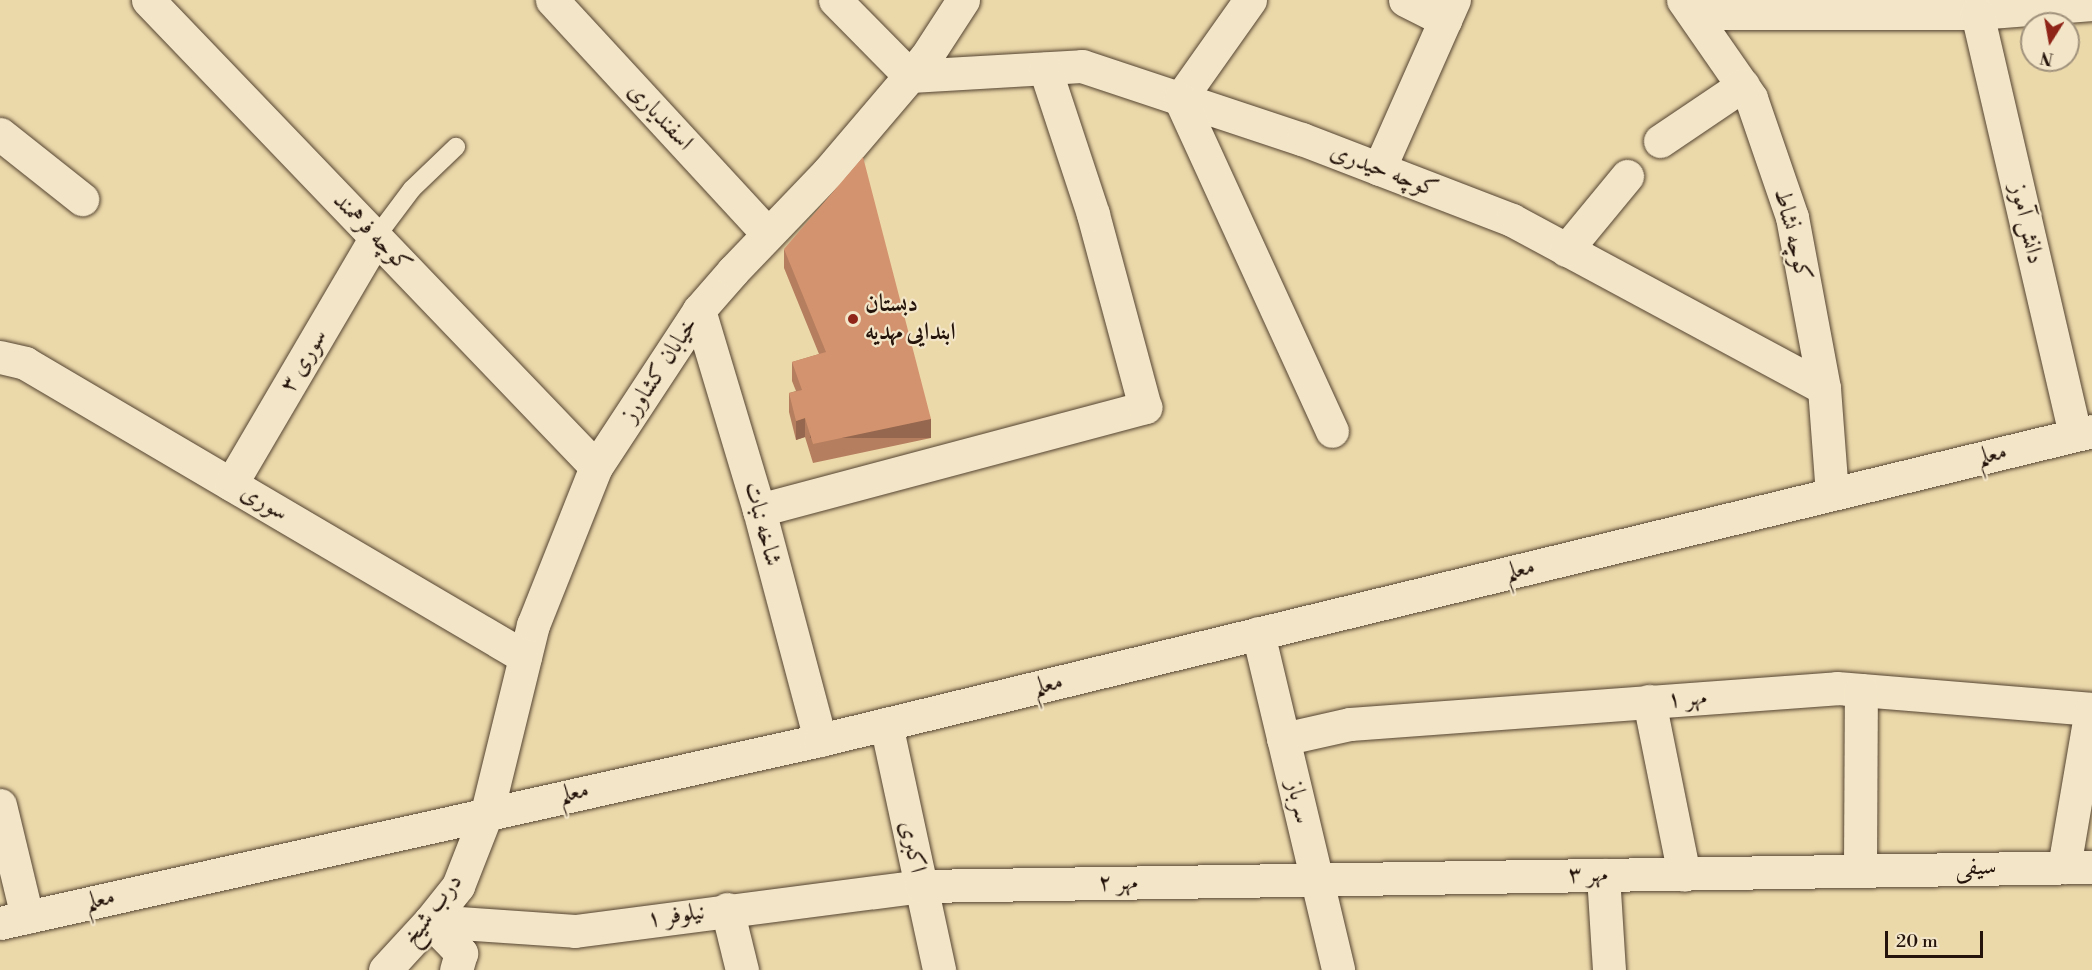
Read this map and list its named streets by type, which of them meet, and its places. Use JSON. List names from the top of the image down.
{
  "streets": {
    "street": [
      "اسفندیاری",
      "کوچه حیدری",
      "دانش آموز",
      "کوچه فرهمند",
      "کوچه نشاط",
      "سوری ۳",
      "خیابان کشاورز",
      "معلم",
      "سوری",
      "شاخه نبات",
      "مهر ۱",
      "سرباز",
      "اکبری",
      "سیفی",
      "مهر ۳",
      "مهر ۲",
      "درب شیخ",
      "نیلوفر ۱"
    ]
  },
  "crossings": [
    ["اسفندیاری", "خیابان کشاورز"],
    ["کوچه حیدری", "کوچه نشاط"],
    ["کوچه حیدری", "خیابان کشاورز"],
    ["دانش آموز", "معلم"],
    ["کوچه فرهمند", "سوری ۳"],
    ["کوچه فرهمند", "خیابان کشاورز"],
    ["کوچه نشاط", "معلم"],
    ["سوری ۳", "سوری"],
    ["خیابان کشاورز", "معلم"],
    ["خیابان کشاورز", "سوری"],
    ["خیابان کشاورز", "شاخه نبات"],
    ["خیابان کشاورز", "درب شیخ"],
    ["معلم", "شاخه نبات"],
    ["معلم", "سرباز"],
    ["معلم", "اکبری"],
    ["معلم", "درب شیخ"],
    ["مهر ۱", "سرباز"],
    ["سرباز", "مهر ۳"],
    ["سرباز", "مهر ۲"],
    ["اکبری", "مهر ۲"],
    ["اکبری", "نیلوفر ۱"],
    ["سیفی", "مهر ۳"],
    ["مهر ۳", "مهر ۲"],
    ["مهر ۲", "نیلوفر ۱"],
    ["درب شیخ", "نیلوفر ۱"]
  ],
  "places": ["دبستان ابندایی مهدیه"],
  "scale_bar": "20 m",
  "north": "bottom"
}
